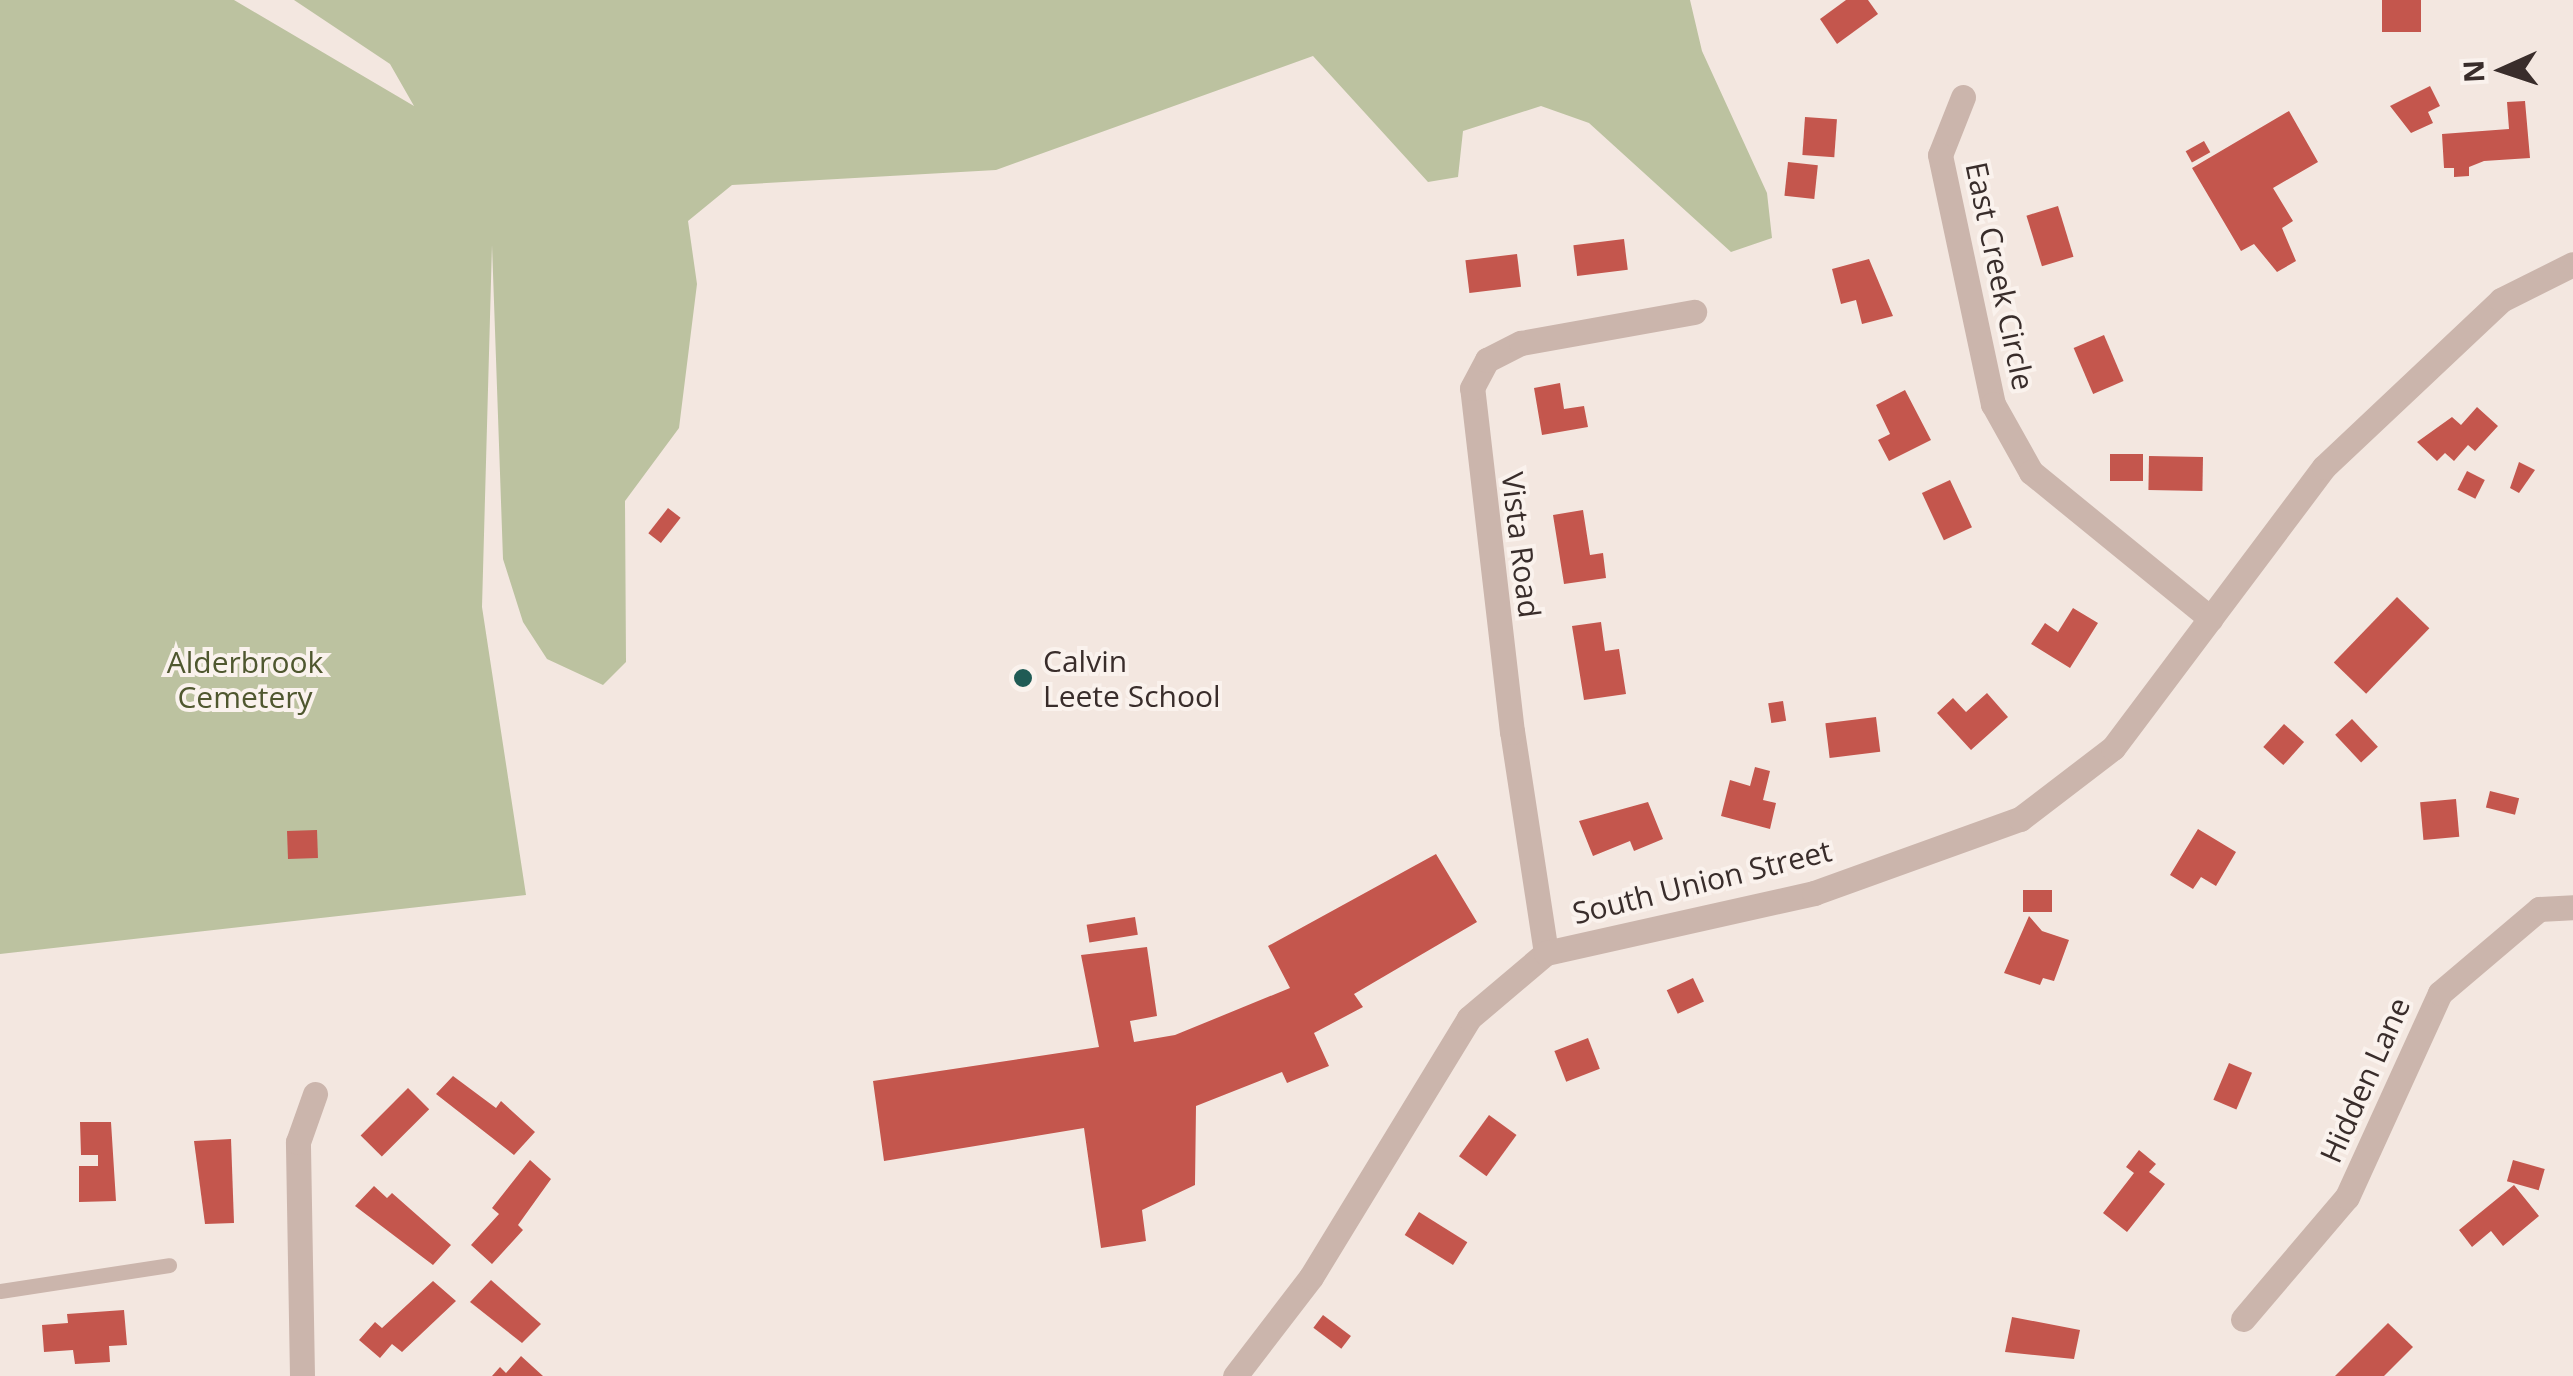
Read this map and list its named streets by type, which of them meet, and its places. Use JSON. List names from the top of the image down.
{
  "streets": {
    "street": [
      "East Creek Circle",
      "Vista Road",
      "South Union Street",
      "Hidden Lane"
    ]
  },
  "crossings": [
    ["East Creek Circle", "South Union Street"],
    ["Vista Road", "South Union Street"]
  ],
  "parks": ["Alderbrook Cemetery"],
  "places": ["Calvin Leete School"],
  "north": "left"
}
